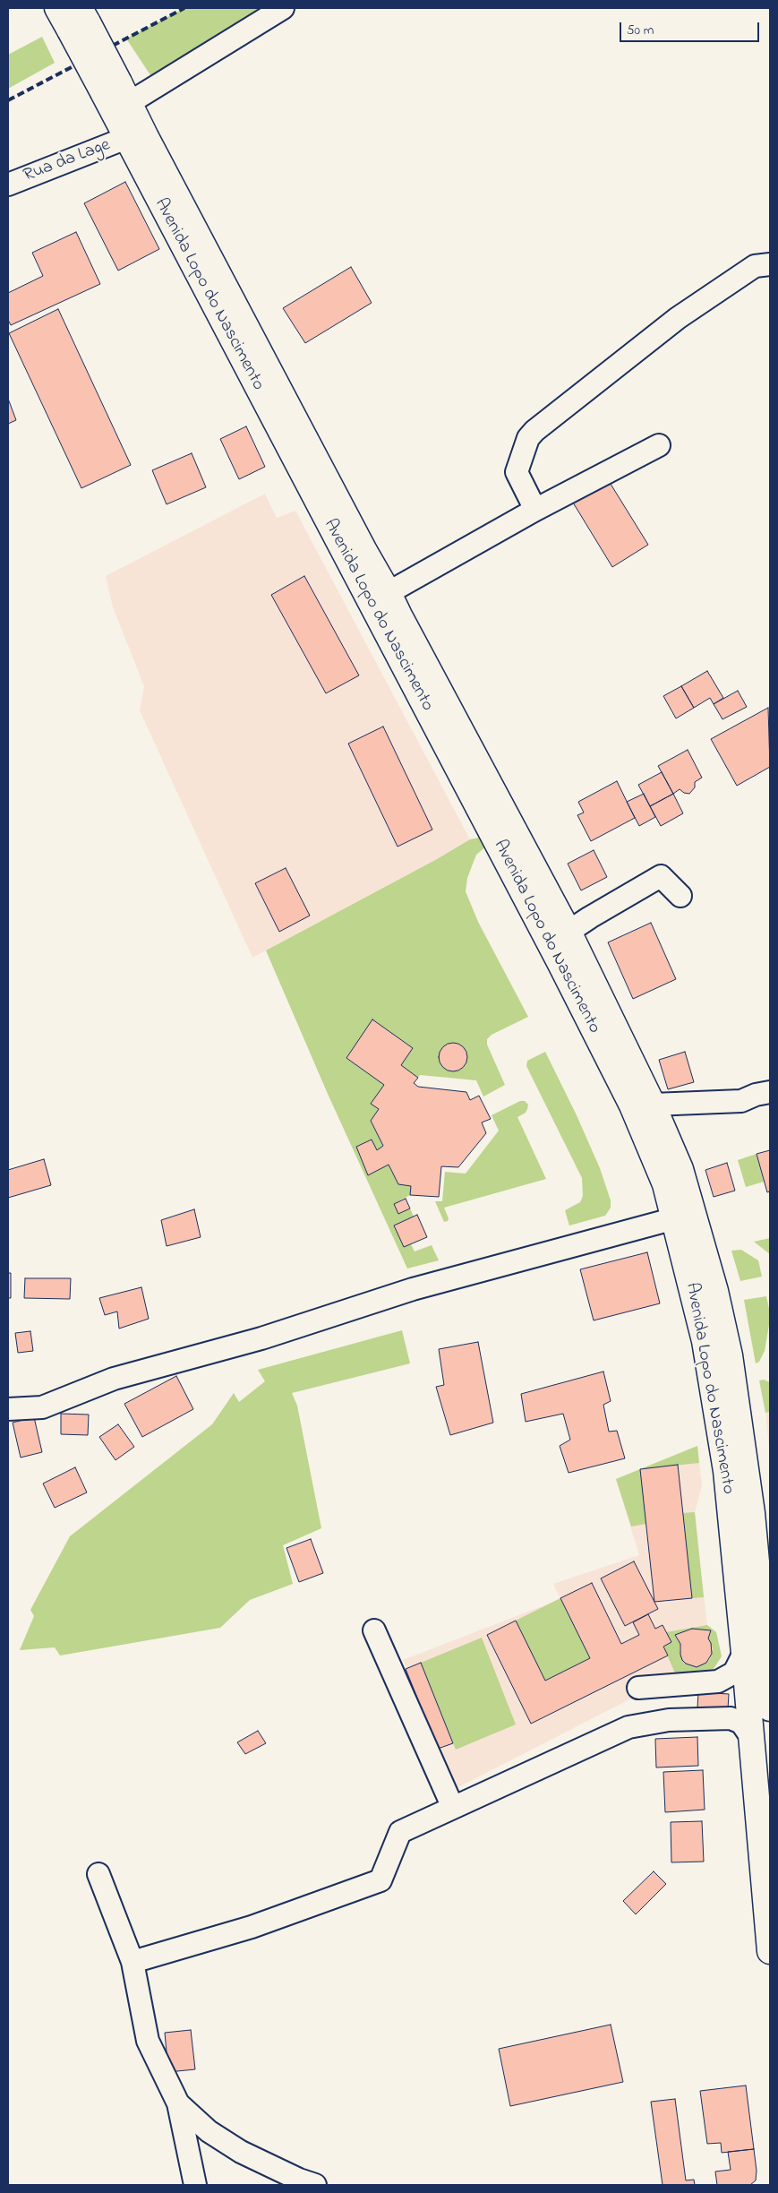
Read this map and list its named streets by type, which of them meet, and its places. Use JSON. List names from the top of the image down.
{
  "streets": {
    "main road": ["Avenida Lopo do Nascimento"],
    "street": ["Rua da Lage"]
  },
  "crossings": [
    ["Rua da Lage", "Avenida Lopo do Nascimento"]
  ],
  "scale_bar": "50 m"
}
